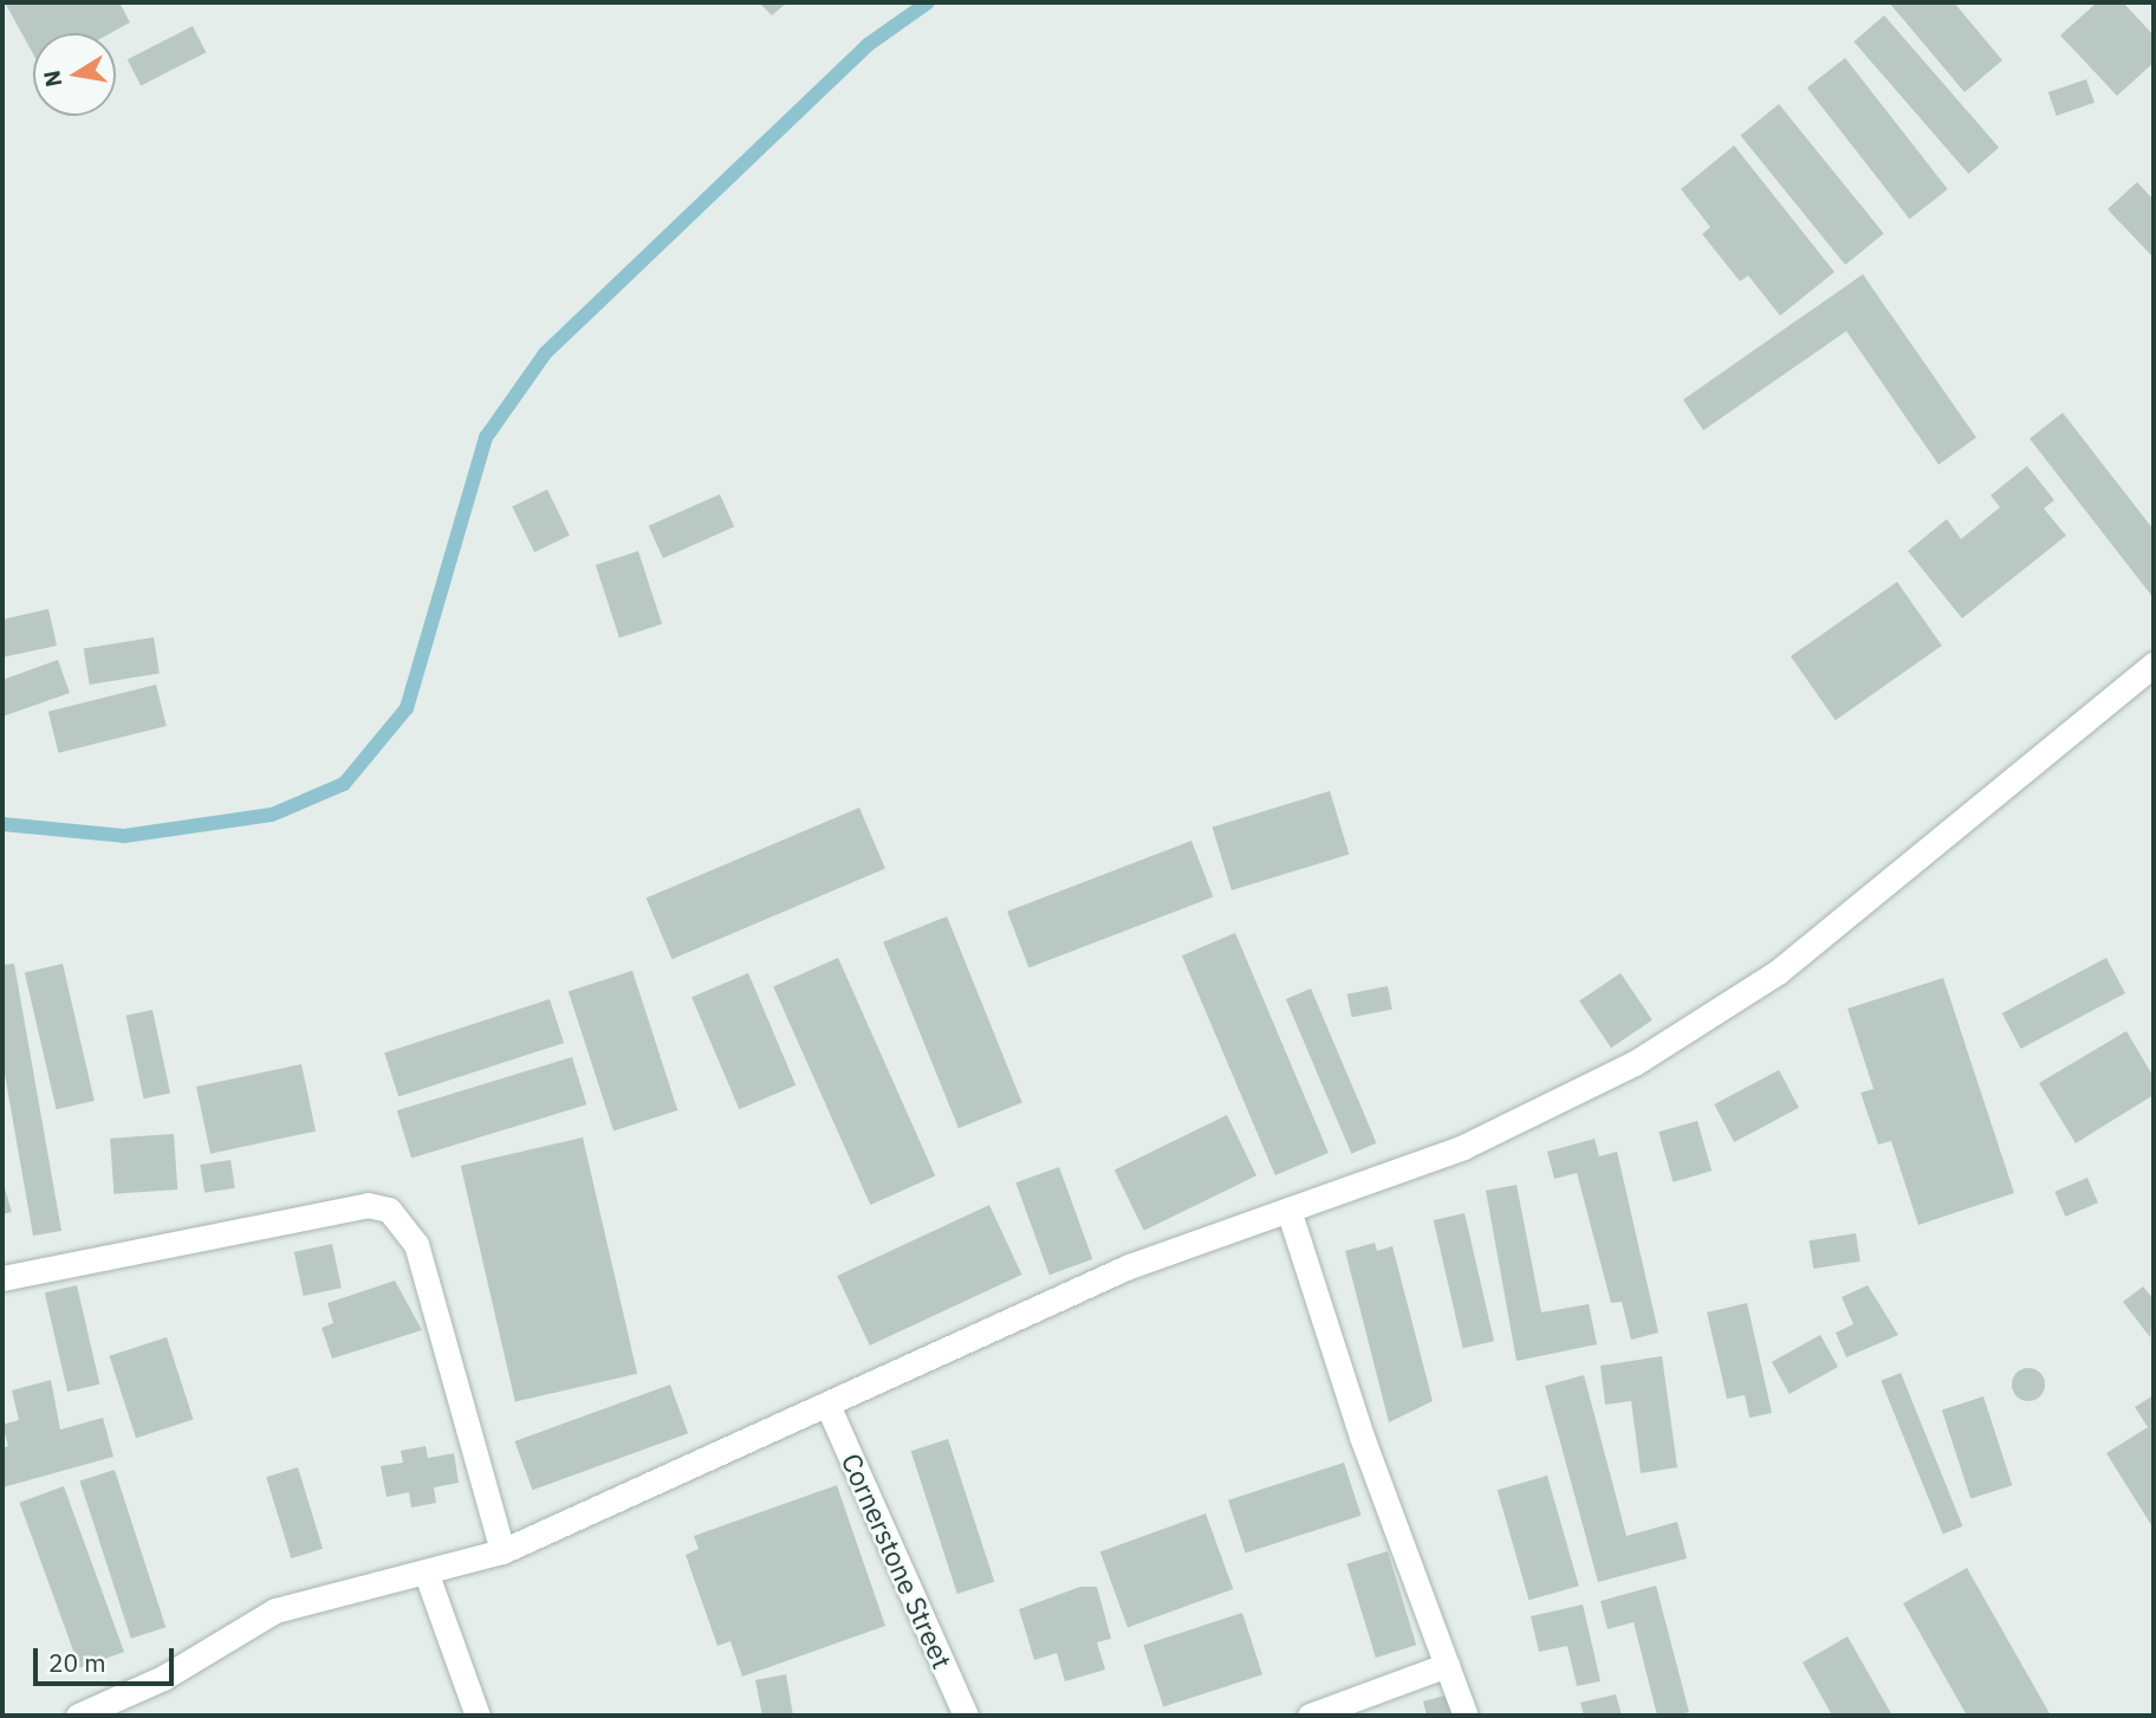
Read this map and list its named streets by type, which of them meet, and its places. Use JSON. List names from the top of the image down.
{
  "streets": {
    "street": ["Cornerstone Street"]
  },
  "scale_bar": "20 m",
  "north": "left"
}
